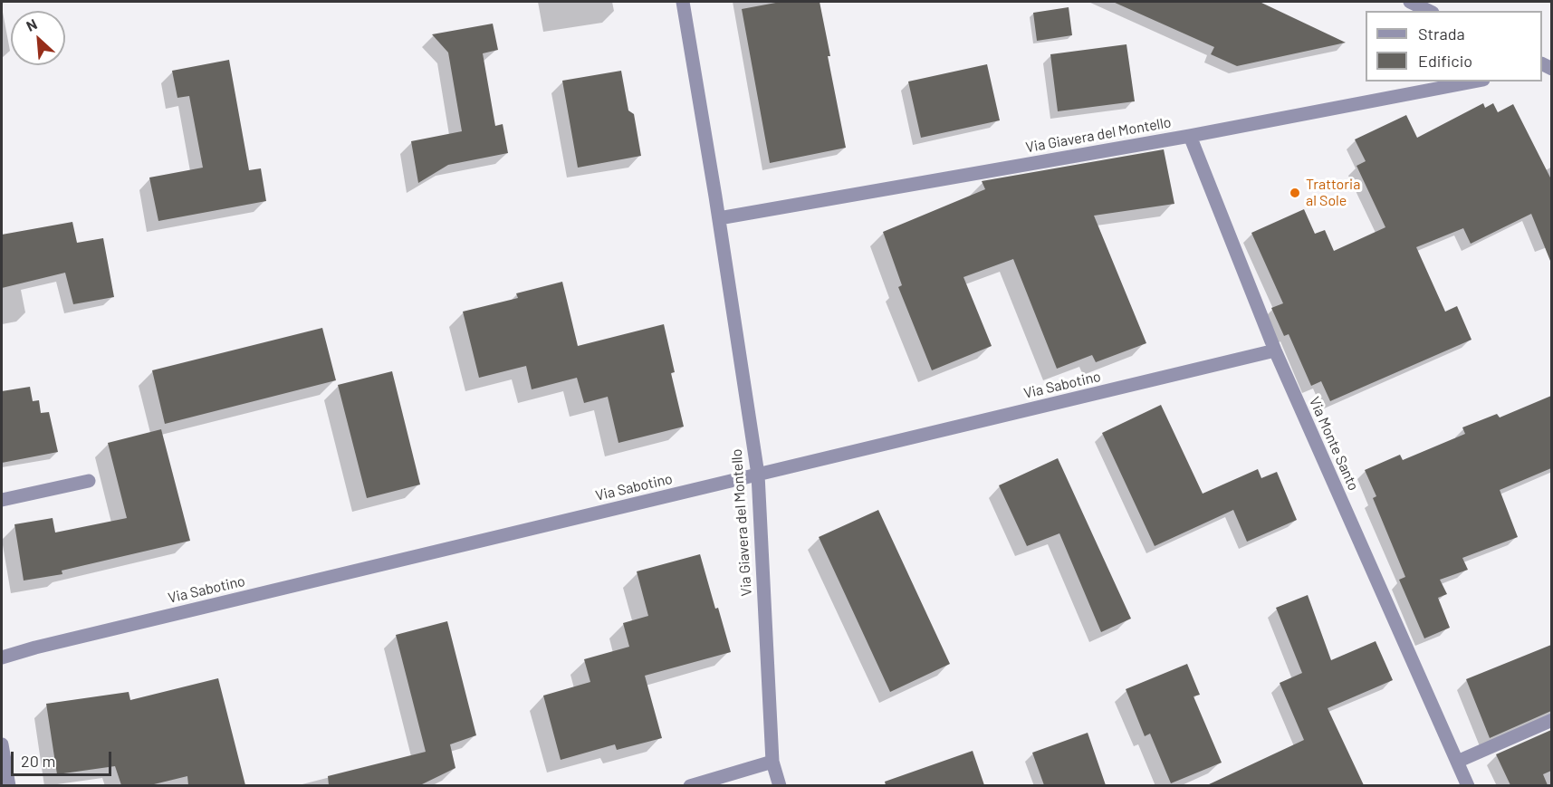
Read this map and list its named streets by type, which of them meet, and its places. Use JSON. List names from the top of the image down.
{
  "streets": {
    "street": ["Via Giavera del Montello", "Via Sabotino", "Via Monte Santo"]
  },
  "crossings": [
    ["Via Giavera del Montello", "Via Sabotino"],
    ["Via Giavera del Montello", "Via Monte Santo"],
    ["Via Sabotino", "Via Monte Santo"]
  ],
  "places": ["Trattoria al Sole"],
  "legend": ["Strada", "Edificio"],
  "scale_bar": "20 m",
  "north": "top left"
}
